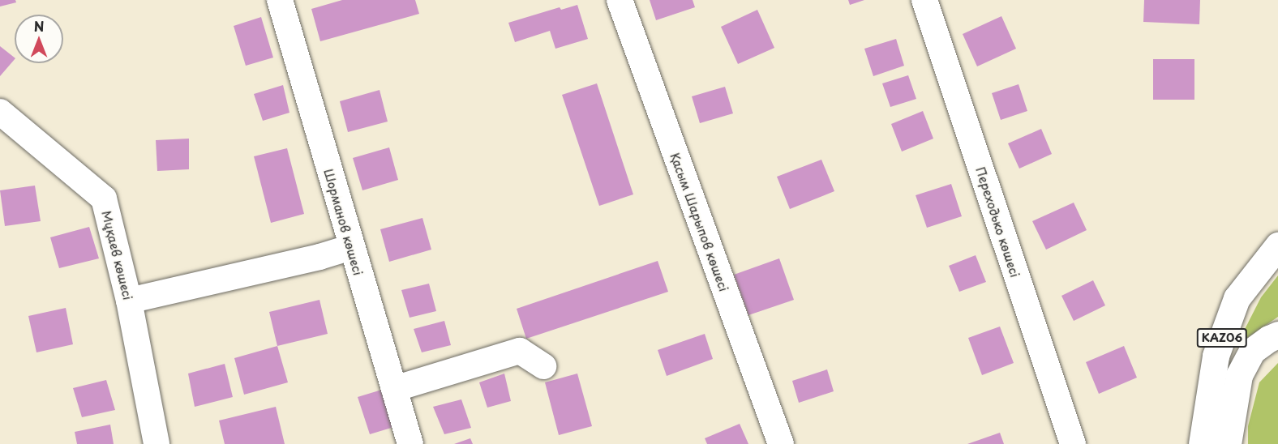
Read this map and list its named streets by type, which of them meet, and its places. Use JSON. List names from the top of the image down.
{
  "streets": {
    "main road": ["KАZ06"],
    "street": [
      "Шорманов көшесі",
      "Қасым Шарыпов көшесі",
      "Переходько көшесі",
      "Мұқаев көшесі"
    ]
  },
  "north": "top"
}
